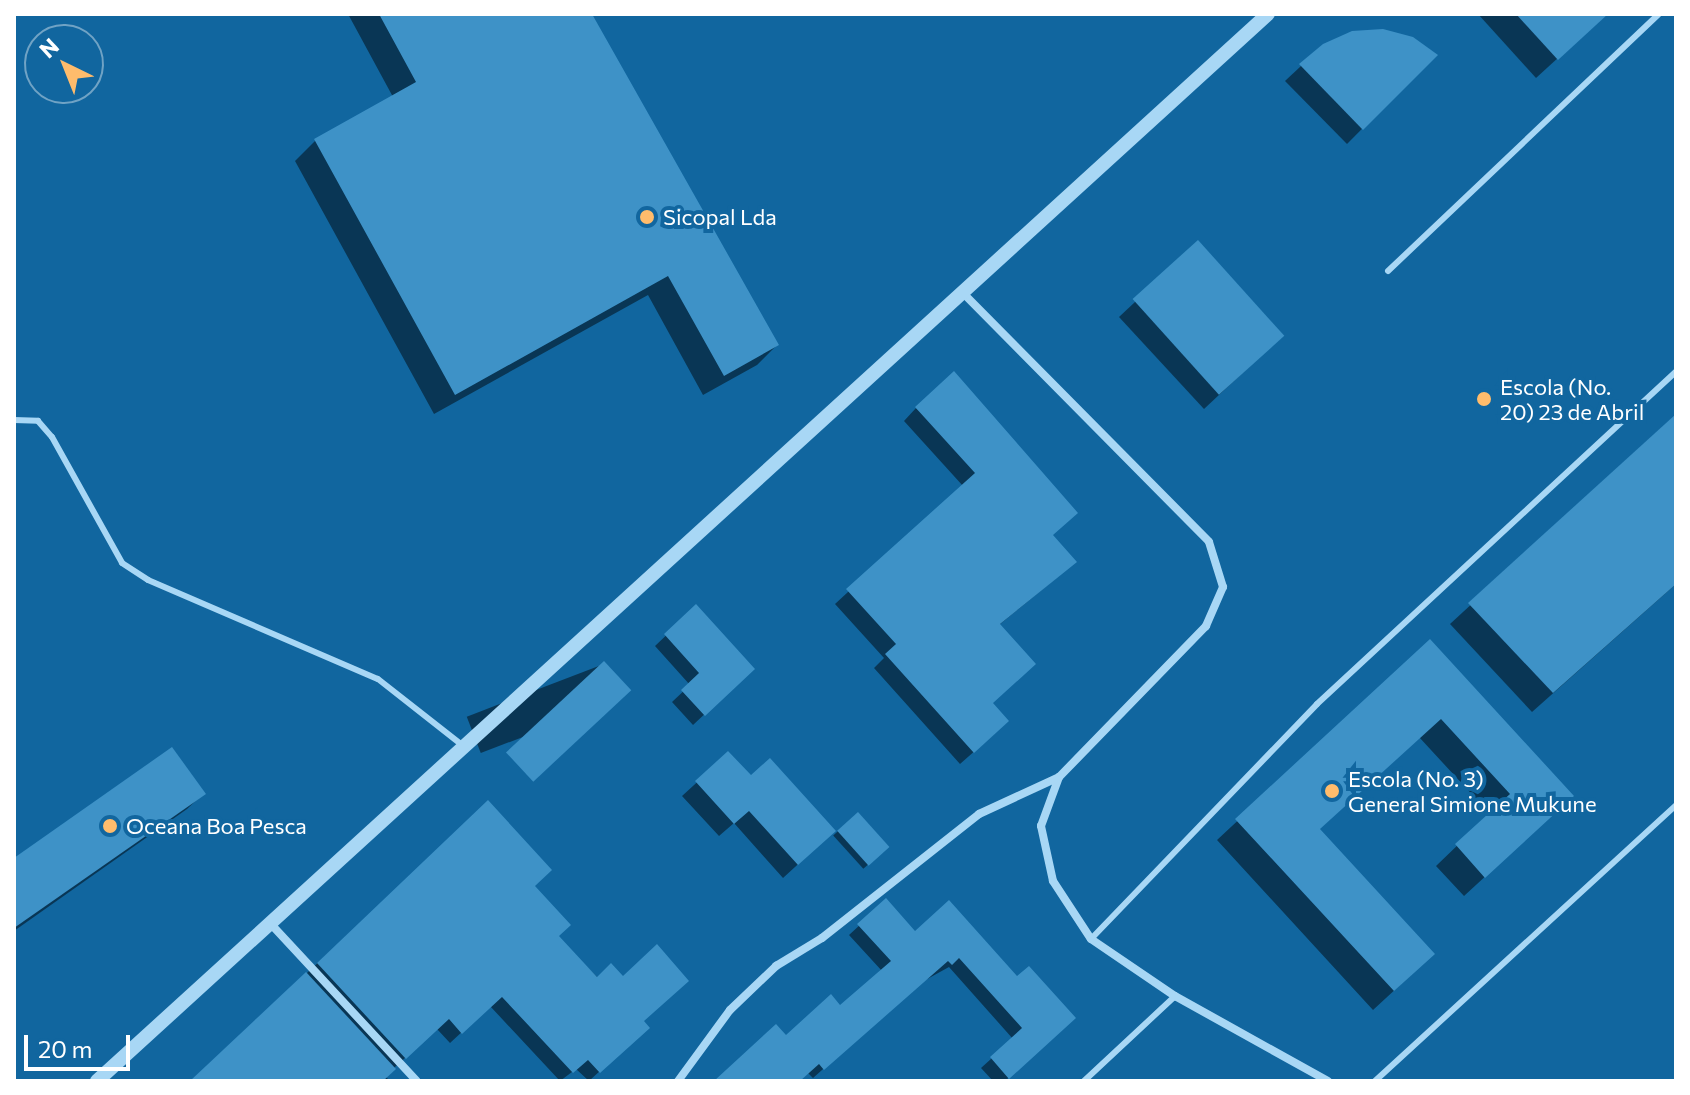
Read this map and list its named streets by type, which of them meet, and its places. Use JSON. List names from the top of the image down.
{
  "places": [
    "Sicopal Lda",
    "Escola (No. 20) 23 de Abril",
    "Escola (No. 3) General Simione Mukune",
    "Oceana Boa Pesca"
  ],
  "scale_bar": "20 m",
  "north": "top left"
}
